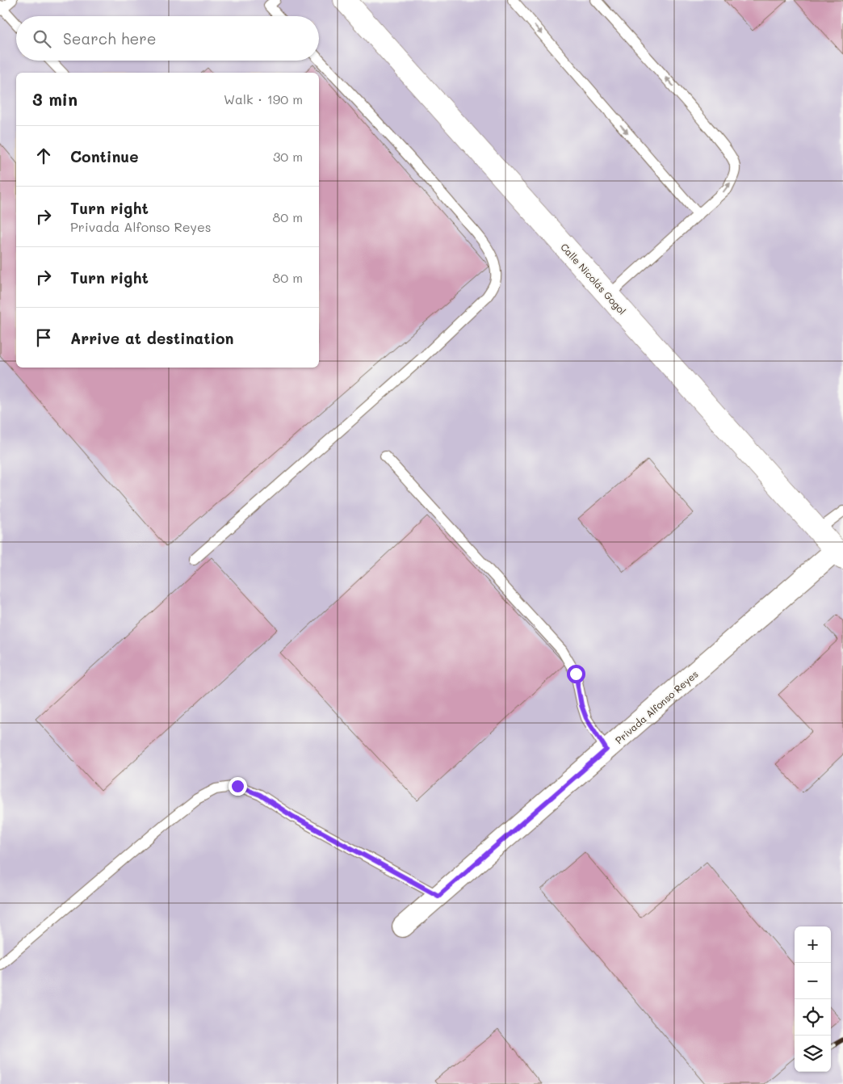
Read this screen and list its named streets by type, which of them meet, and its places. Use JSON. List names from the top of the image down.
{
  "streets": {
    "street": ["Calle Nicolás Gogol", "Privada Alfonso Reyes"]
  },
  "crossings": [
    ["Calle Nicolás Gogol", "Privada Alfonso Reyes"]
  ],
  "page": {
    "search": "Search here",
    "heading": ["3 min", "Walk · 190 m"],
    "list": [
      ["Continue", "30 m"],
      ["Turn right", "Privada Alfonso Reyes", "80 m"],
      ["Turn right", "80 m"],
      "Arrive at destination"
    ],
    "map_buttons": ["+", "−"]
  }
}
